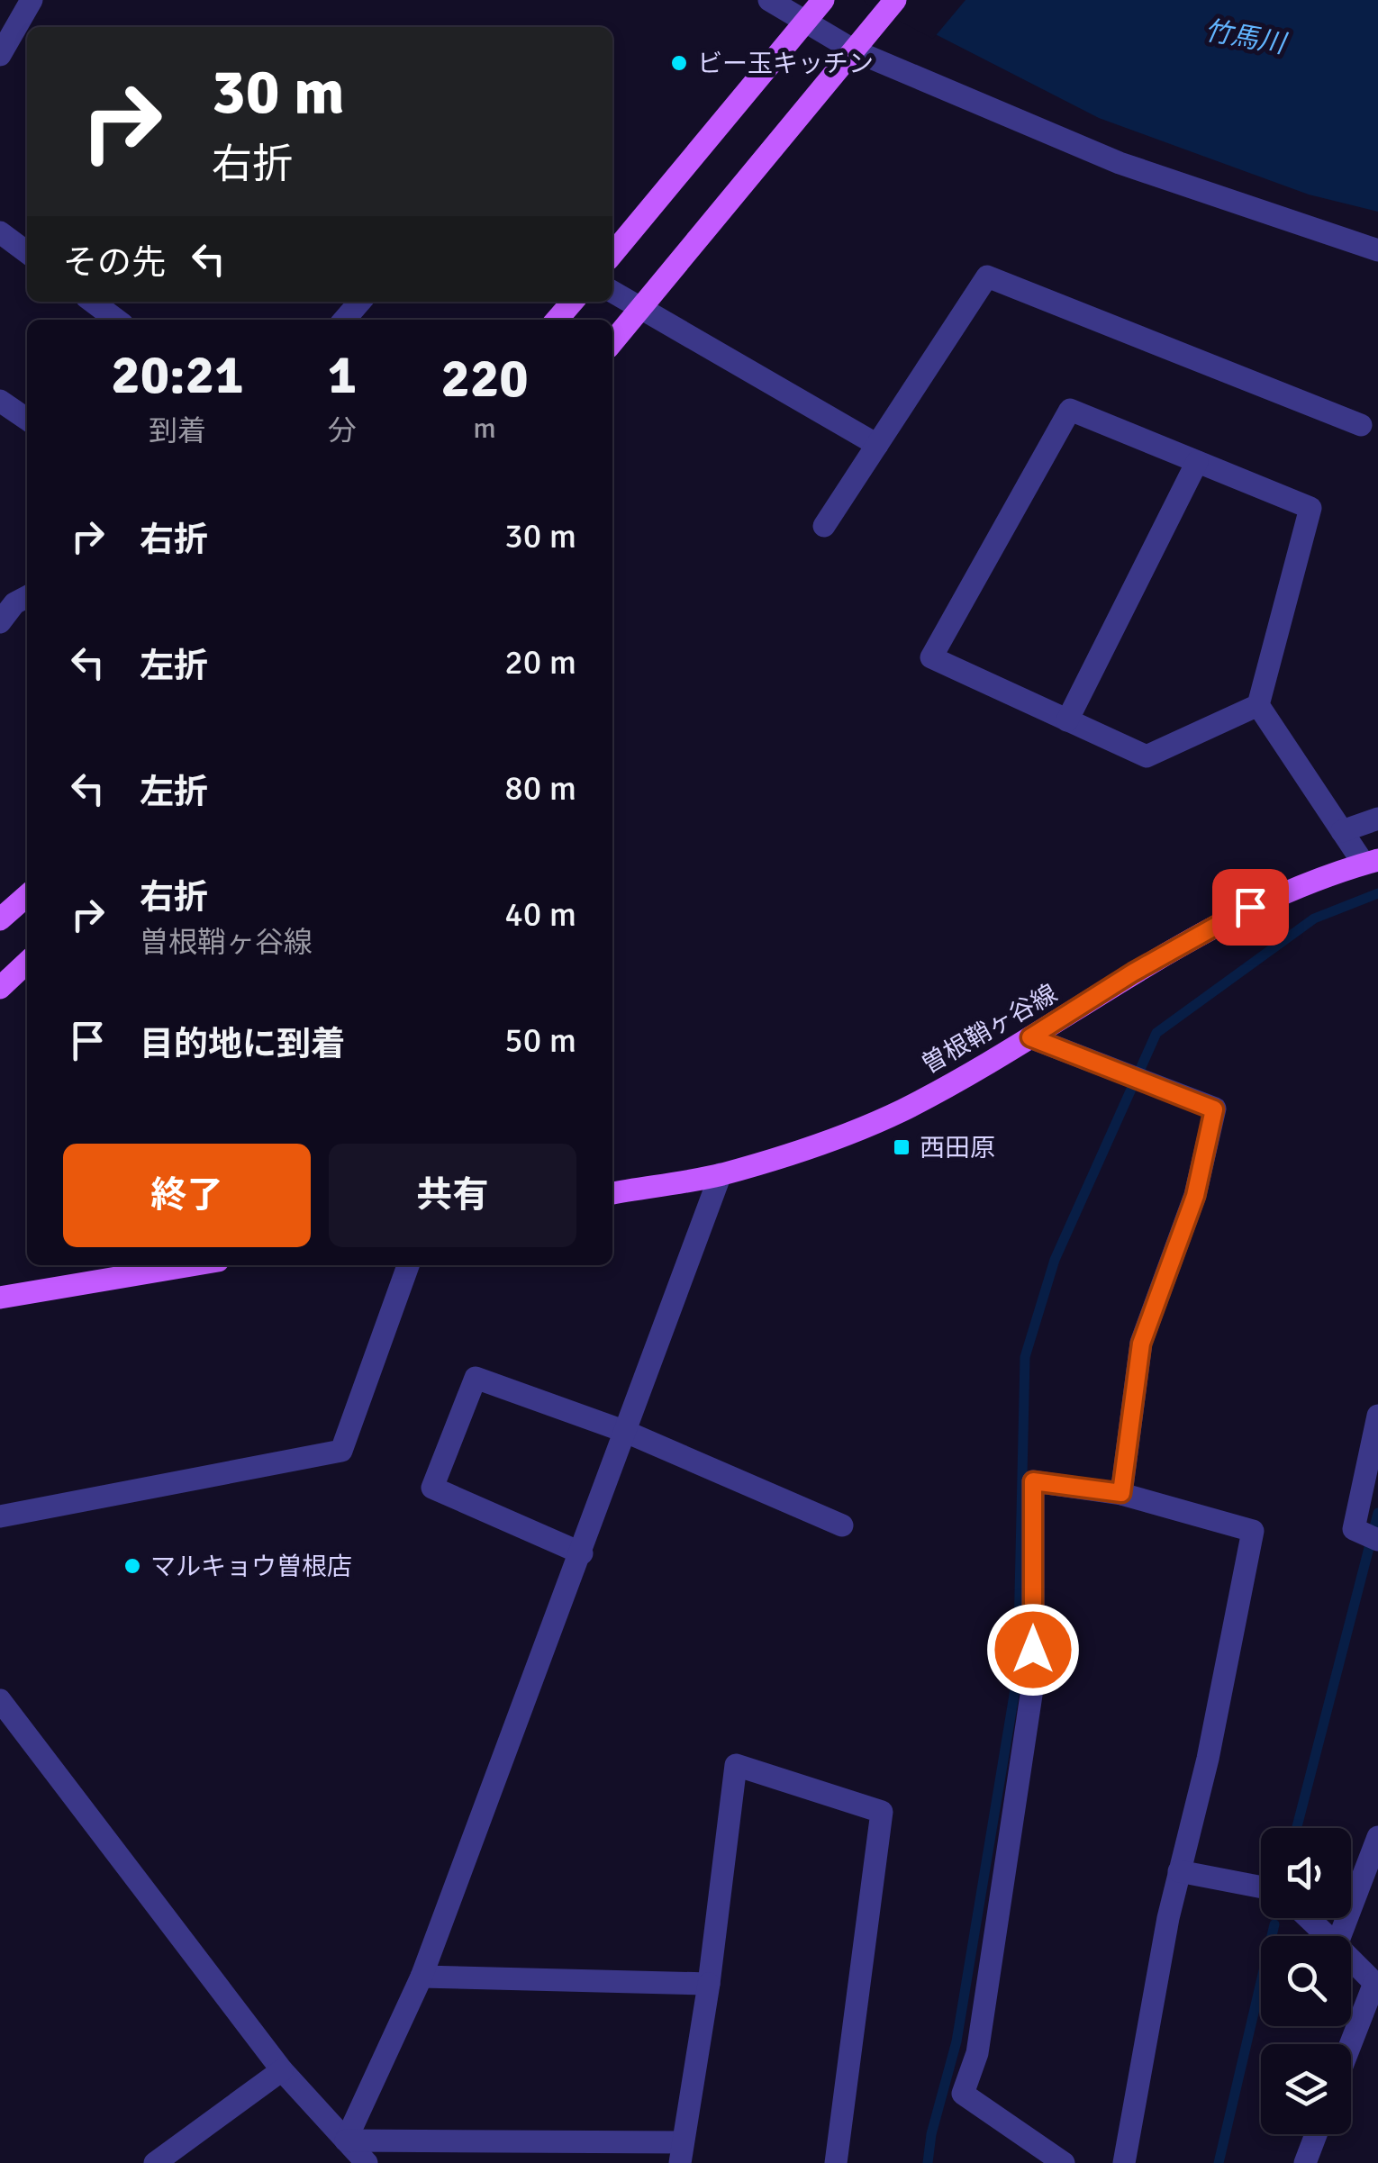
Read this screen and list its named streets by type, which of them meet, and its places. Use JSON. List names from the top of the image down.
{
  "streets": {
    "main road": ["曽根鞘ヶ谷線"]
  },
  "water": ["竹馬川"],
  "places": {
    "other": ["ビー玉キッチン", "マルキョウ曽根店"],
    "transit": ["西田原"]
  },
  "page": {
    "turn": ["30 m", "右折"],
    "then": "その先",
    "eta": [
      "20:21",
      "到着",
      "1",
      "分",
      "220",
      "m"
    ],
    "list": [
      {
        "name": "右折",
        "value": "30 m"
      },
      {
        "name": "左折",
        "value": "20 m"
      },
      {
        "name": "左折",
        "value": "80 m"
      },
      {
        "name": "右折",
        "note": "曽根鞘ヶ谷線",
        "value": "40 m"
      },
      {
        "name": "目的地に到着",
        "value": "50 m"
      }
    ],
    "buttons": ["終了", "共有"]
  }
}
